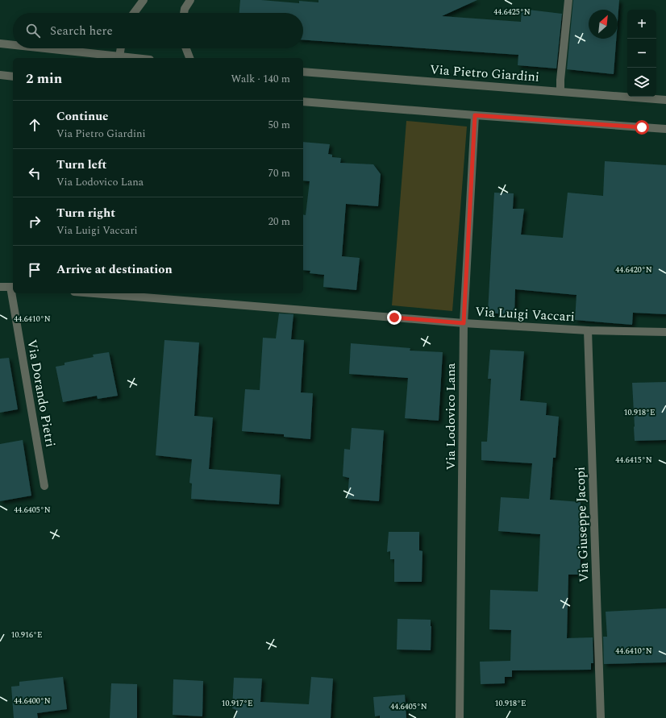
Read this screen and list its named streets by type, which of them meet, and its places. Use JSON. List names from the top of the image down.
{
  "streets": {
    "street": [
      "Via Pietro Giardini",
      "Via Luigi Vaccari",
      "Via Dorando Pietri",
      "Via Lodovico Lana",
      "Via Giuseppe Jacopi"
    ]
  },
  "crossings": [
    ["Via Luigi Vaccari", "Via Lodovico Lana"],
    ["Via Luigi Vaccari", "Via Giuseppe Jacopi"]
  ],
  "north": "top right",
  "page": {
    "map_buttons": ["+", "−"],
    "search": "Search here",
    "heading": ["2 min", "Walk · 140 m"],
    "list": [
      ["Continue", "Via Pietro Giardini", "50 m"],
      ["Turn left", "Via Lodovico Lana", "70 m"],
      ["Turn right", "Via Luigi Vaccari", "20 m"],
      "Arrive at destination"
    ]
  },
  "coordinates": [
    "44.6425°N",
    "44.6420°N",
    "44.6410°N",
    "10.918°E",
    "44.6415°N",
    "44.6405°N",
    "10.916°E",
    "44.6400°N",
    "10.917°E"
  ]
}
